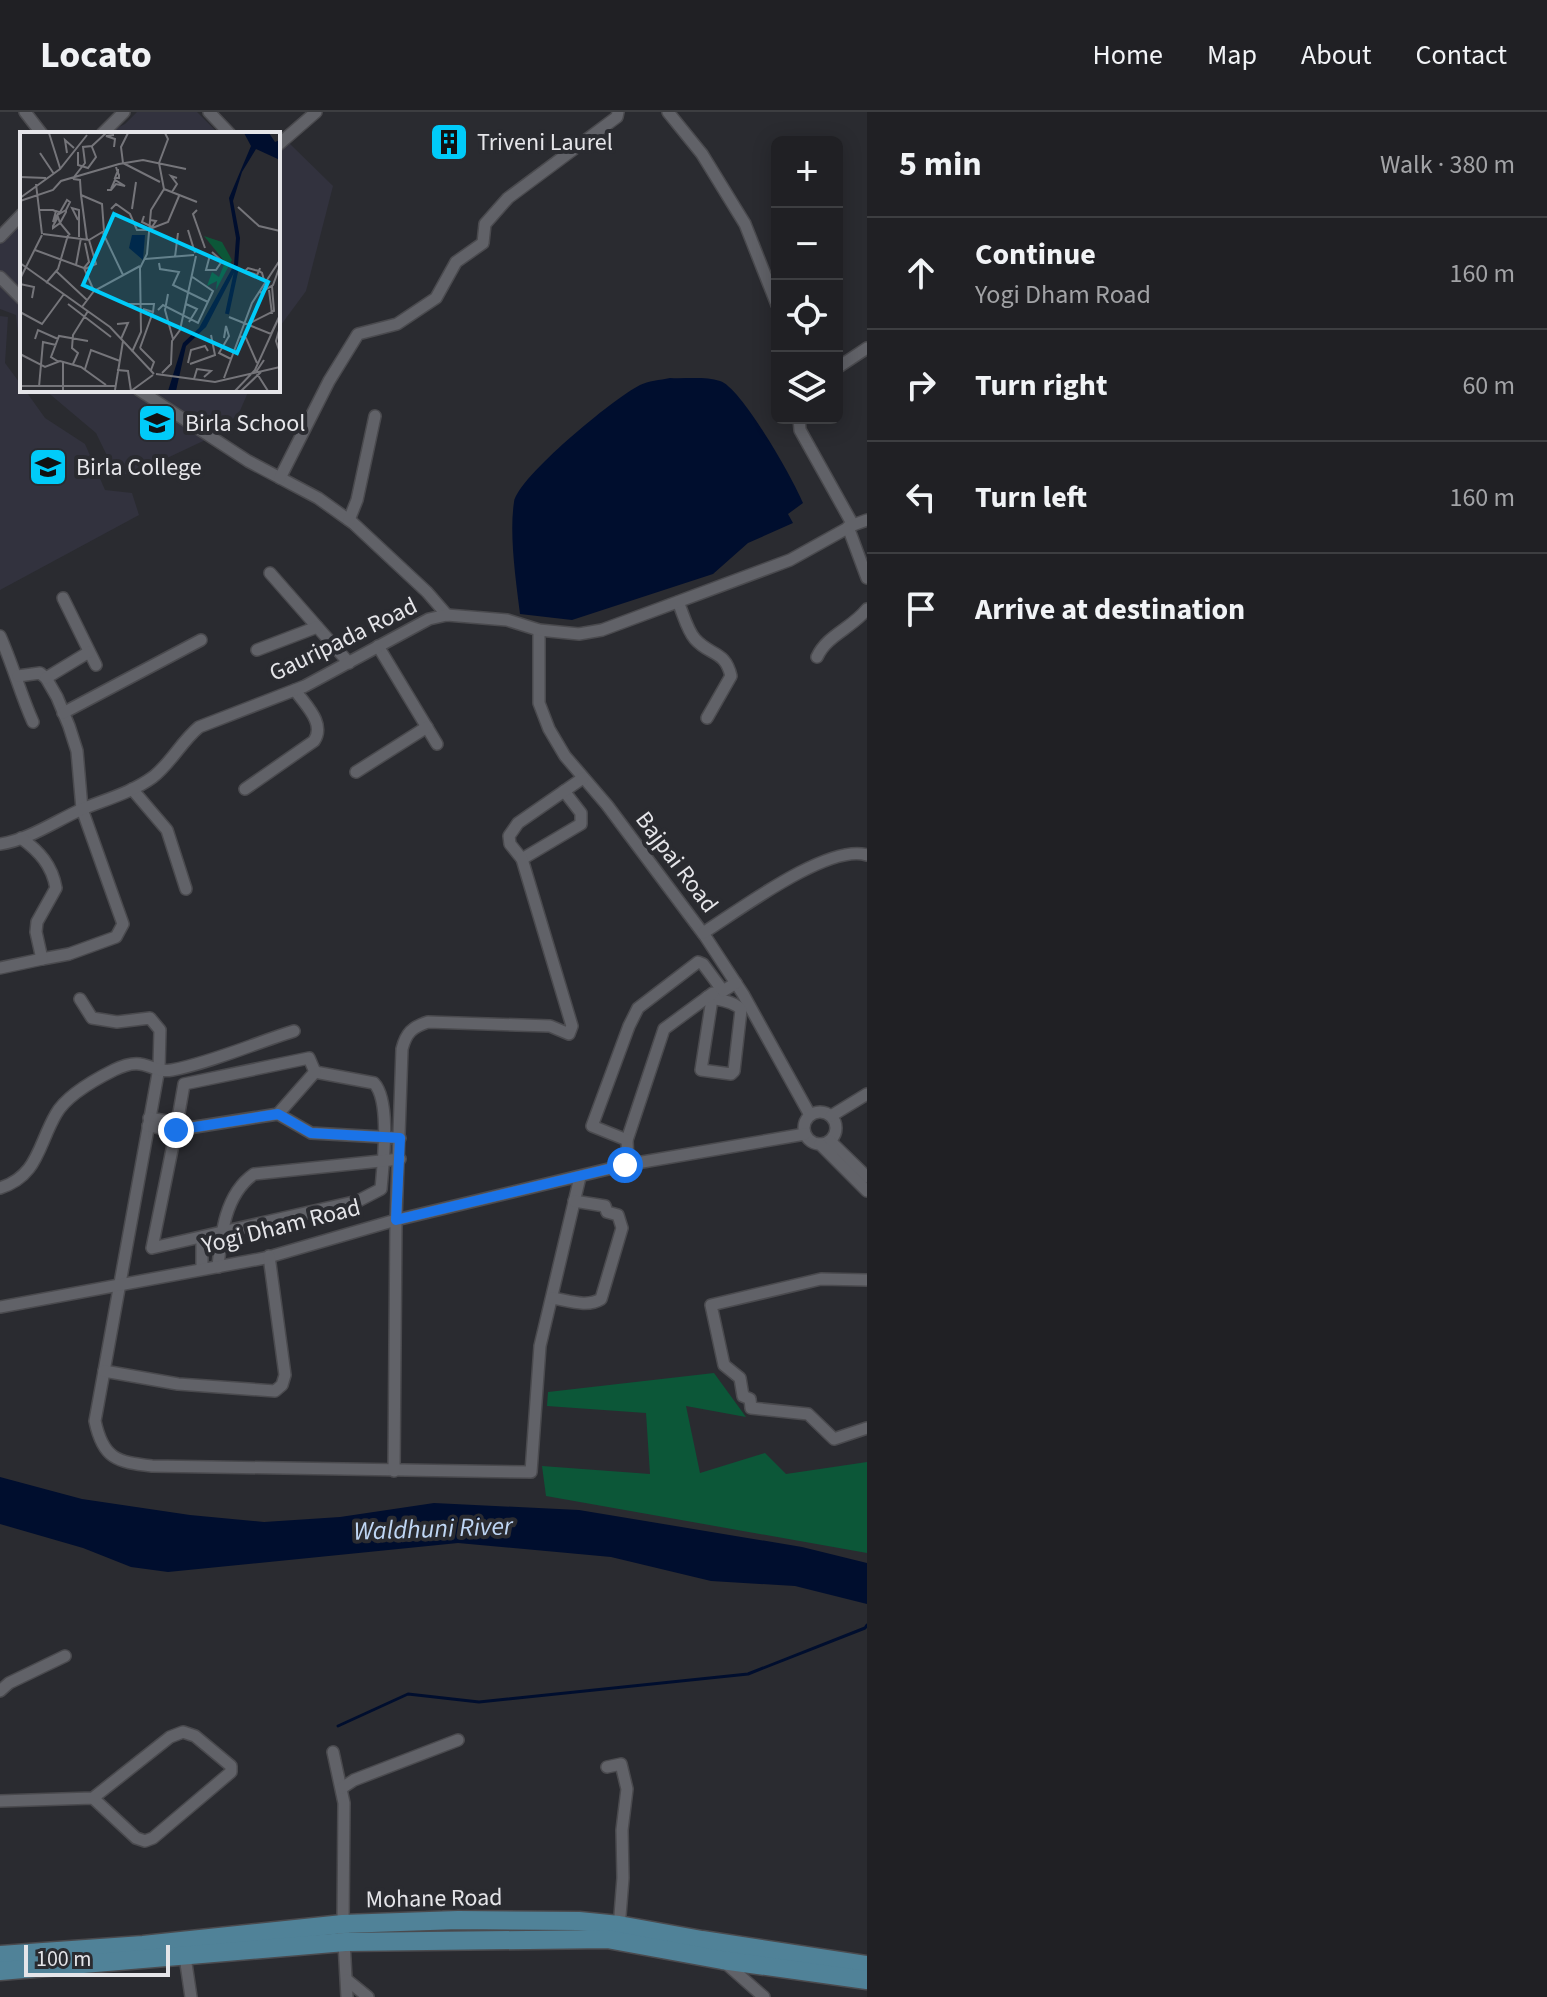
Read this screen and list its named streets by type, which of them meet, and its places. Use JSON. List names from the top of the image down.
{
  "streets": {
    "main road": ["Mohane Road"],
    "street": ["Gauripada Road", "Bajpai Road", "Yogi Dham Road"]
  },
  "crossings": [
    ["Gauripada Road", "Bajpai Road"],
    ["Bajpai Road", "Yogi Dham Road"]
  ],
  "water": ["Waldhuni River"],
  "places": {
    "building": ["Triveni Laurel"],
    "school or university": ["Birla School", "Birla College"]
  },
  "scale_bar": "100 m",
  "page": {
    "header": "Locato",
    "nav": [
      "Home",
      "Map",
      "About",
      "Contact"
    ],
    "heading": ["5 min", "Walk · 380 m"],
    "map_buttons": ["+", "−"],
    "list": [
      ["Continue", "Yogi Dham Road", "160 m"],
      ["Turn right", "60 m"],
      ["Turn left", "160 m"],
      "Arrive at destination"
    ],
    "scale": "100 m"
  }
}
